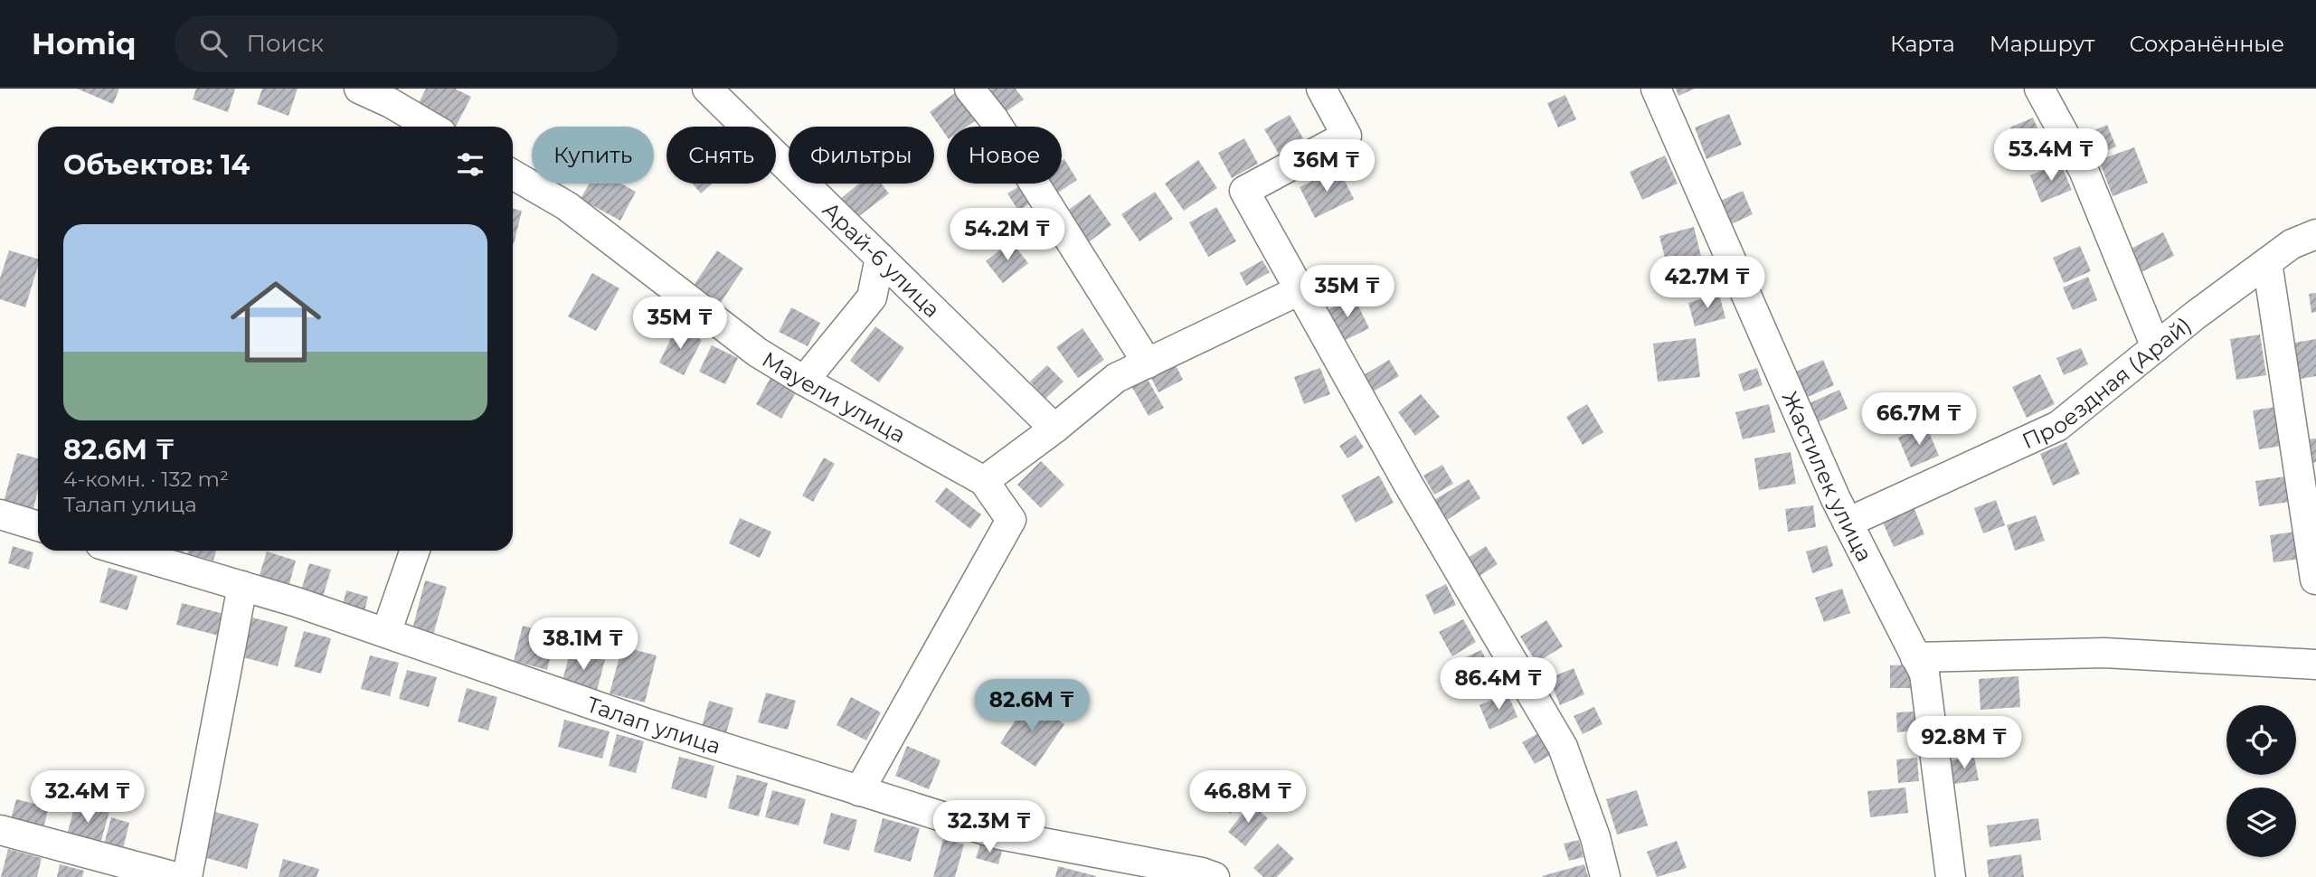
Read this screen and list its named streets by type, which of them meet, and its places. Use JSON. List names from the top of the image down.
{
  "streets": {
    "street": [
      "Арай-6 улица",
      "Проездная (Арай)",
      "Мауели улица",
      "Жастилек улица",
      "Талап улица"
    ]
  },
  "crossings": [
    ["Проездная (Арай)", "Жастилек улица"]
  ],
  "page": {
    "header": "Homiq",
    "search": "Поиск",
    "nav": ["Карта", "Маршрут", "Сохранённые"],
    "chip": [
      "Купить",
      "Снять",
      "Фильтры",
      "Новое"
    ],
    "heading": "Объектов: 14",
    "price": [
      "53.4M ₸",
      "36M ₸",
      "54.2M ₸",
      "42.7M ₸",
      "35M ₸",
      "35M ₸",
      "66.7M ₸",
      "38.1M ₸",
      "86.4M ₸",
      "82.6M ₸",
      "92.8M ₸",
      "32.4M ₸",
      "46.8M ₸",
      "32.3M ₸"
    ],
    "list": [
      {
        "name": "82.6M ₸",
        "note": "4-комн. · 132 m² · Талап улица"
      }
    ]
  }
}
